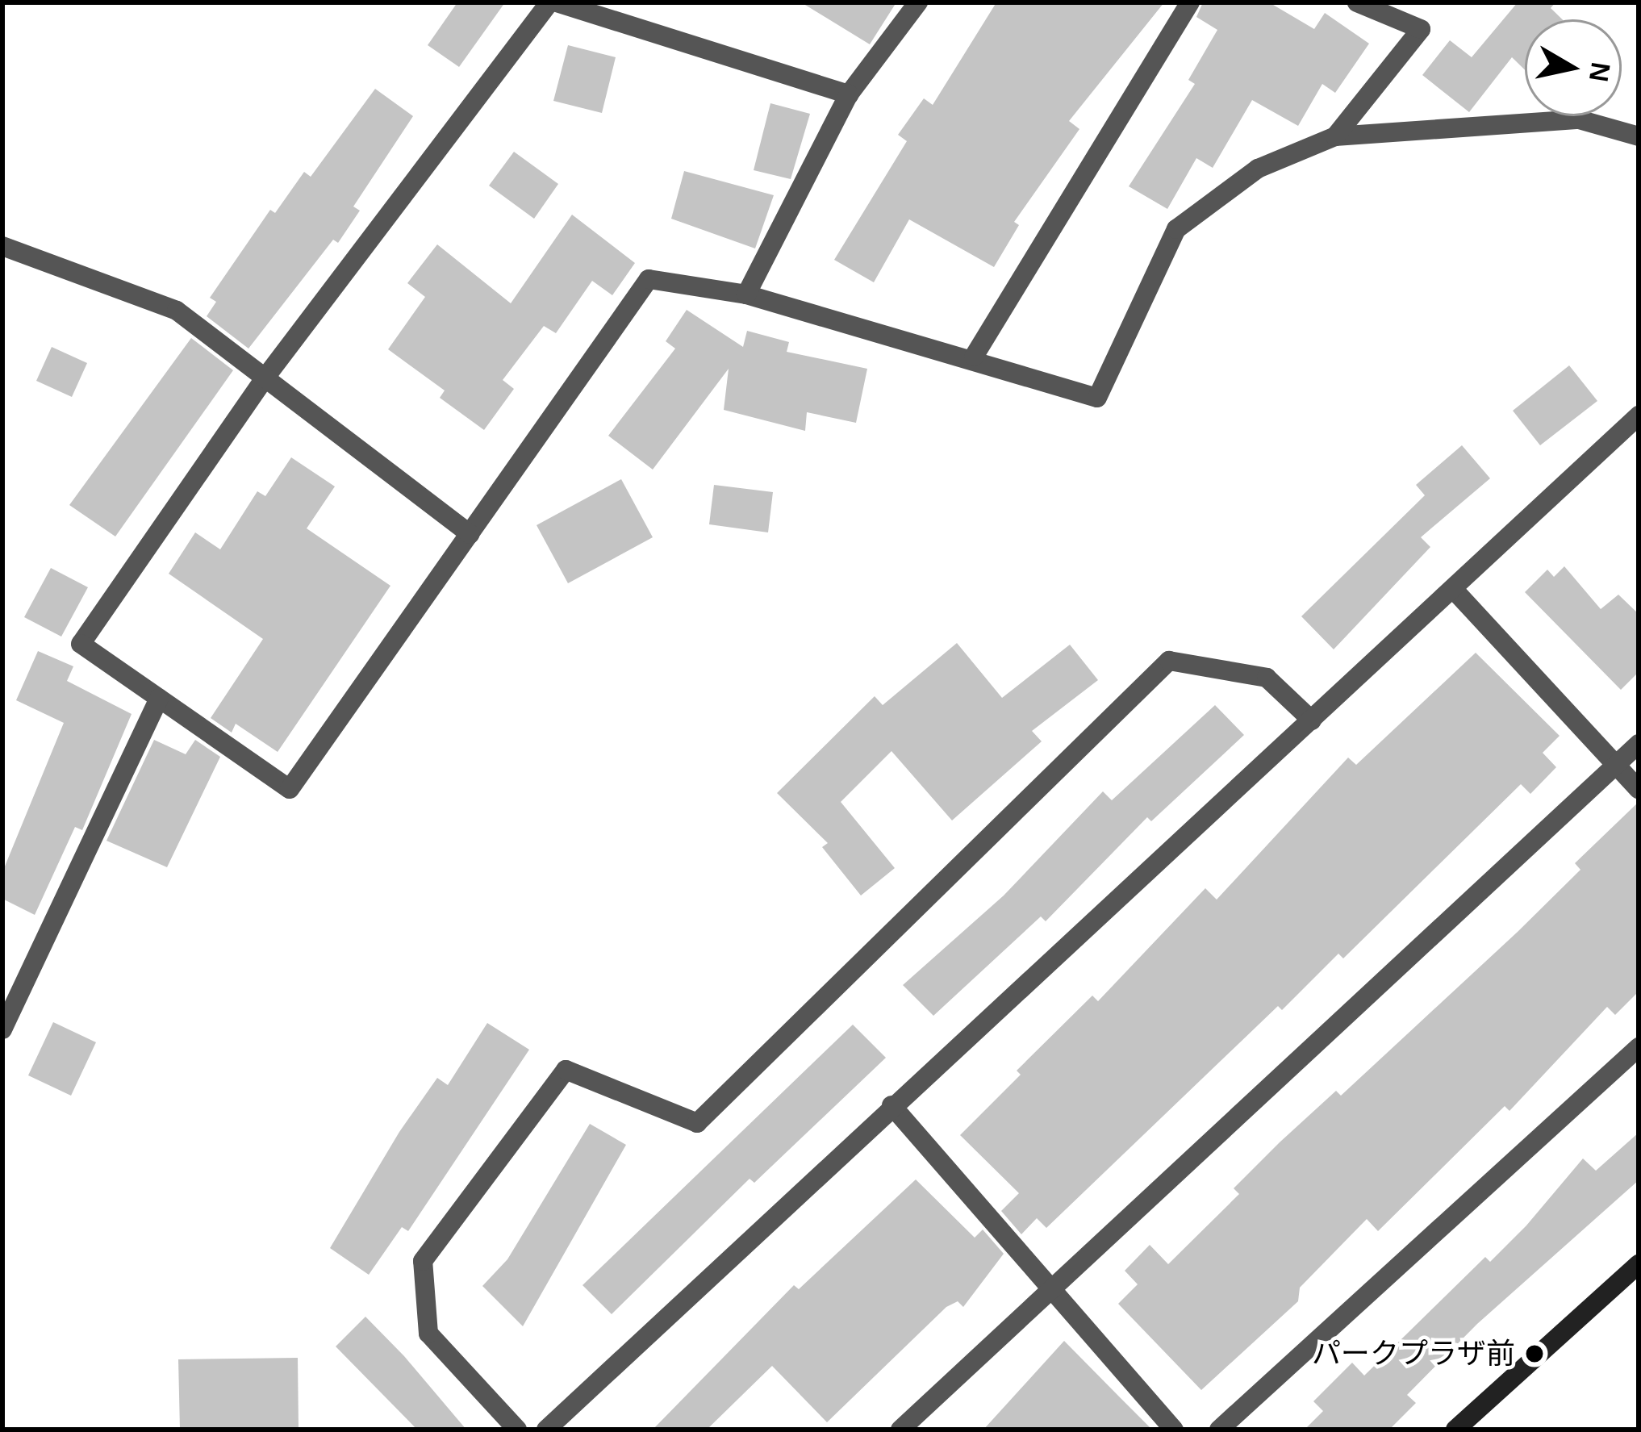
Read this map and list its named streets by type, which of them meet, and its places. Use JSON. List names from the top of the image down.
{
  "places": ["パークプラザ前"],
  "north": "right"
}
